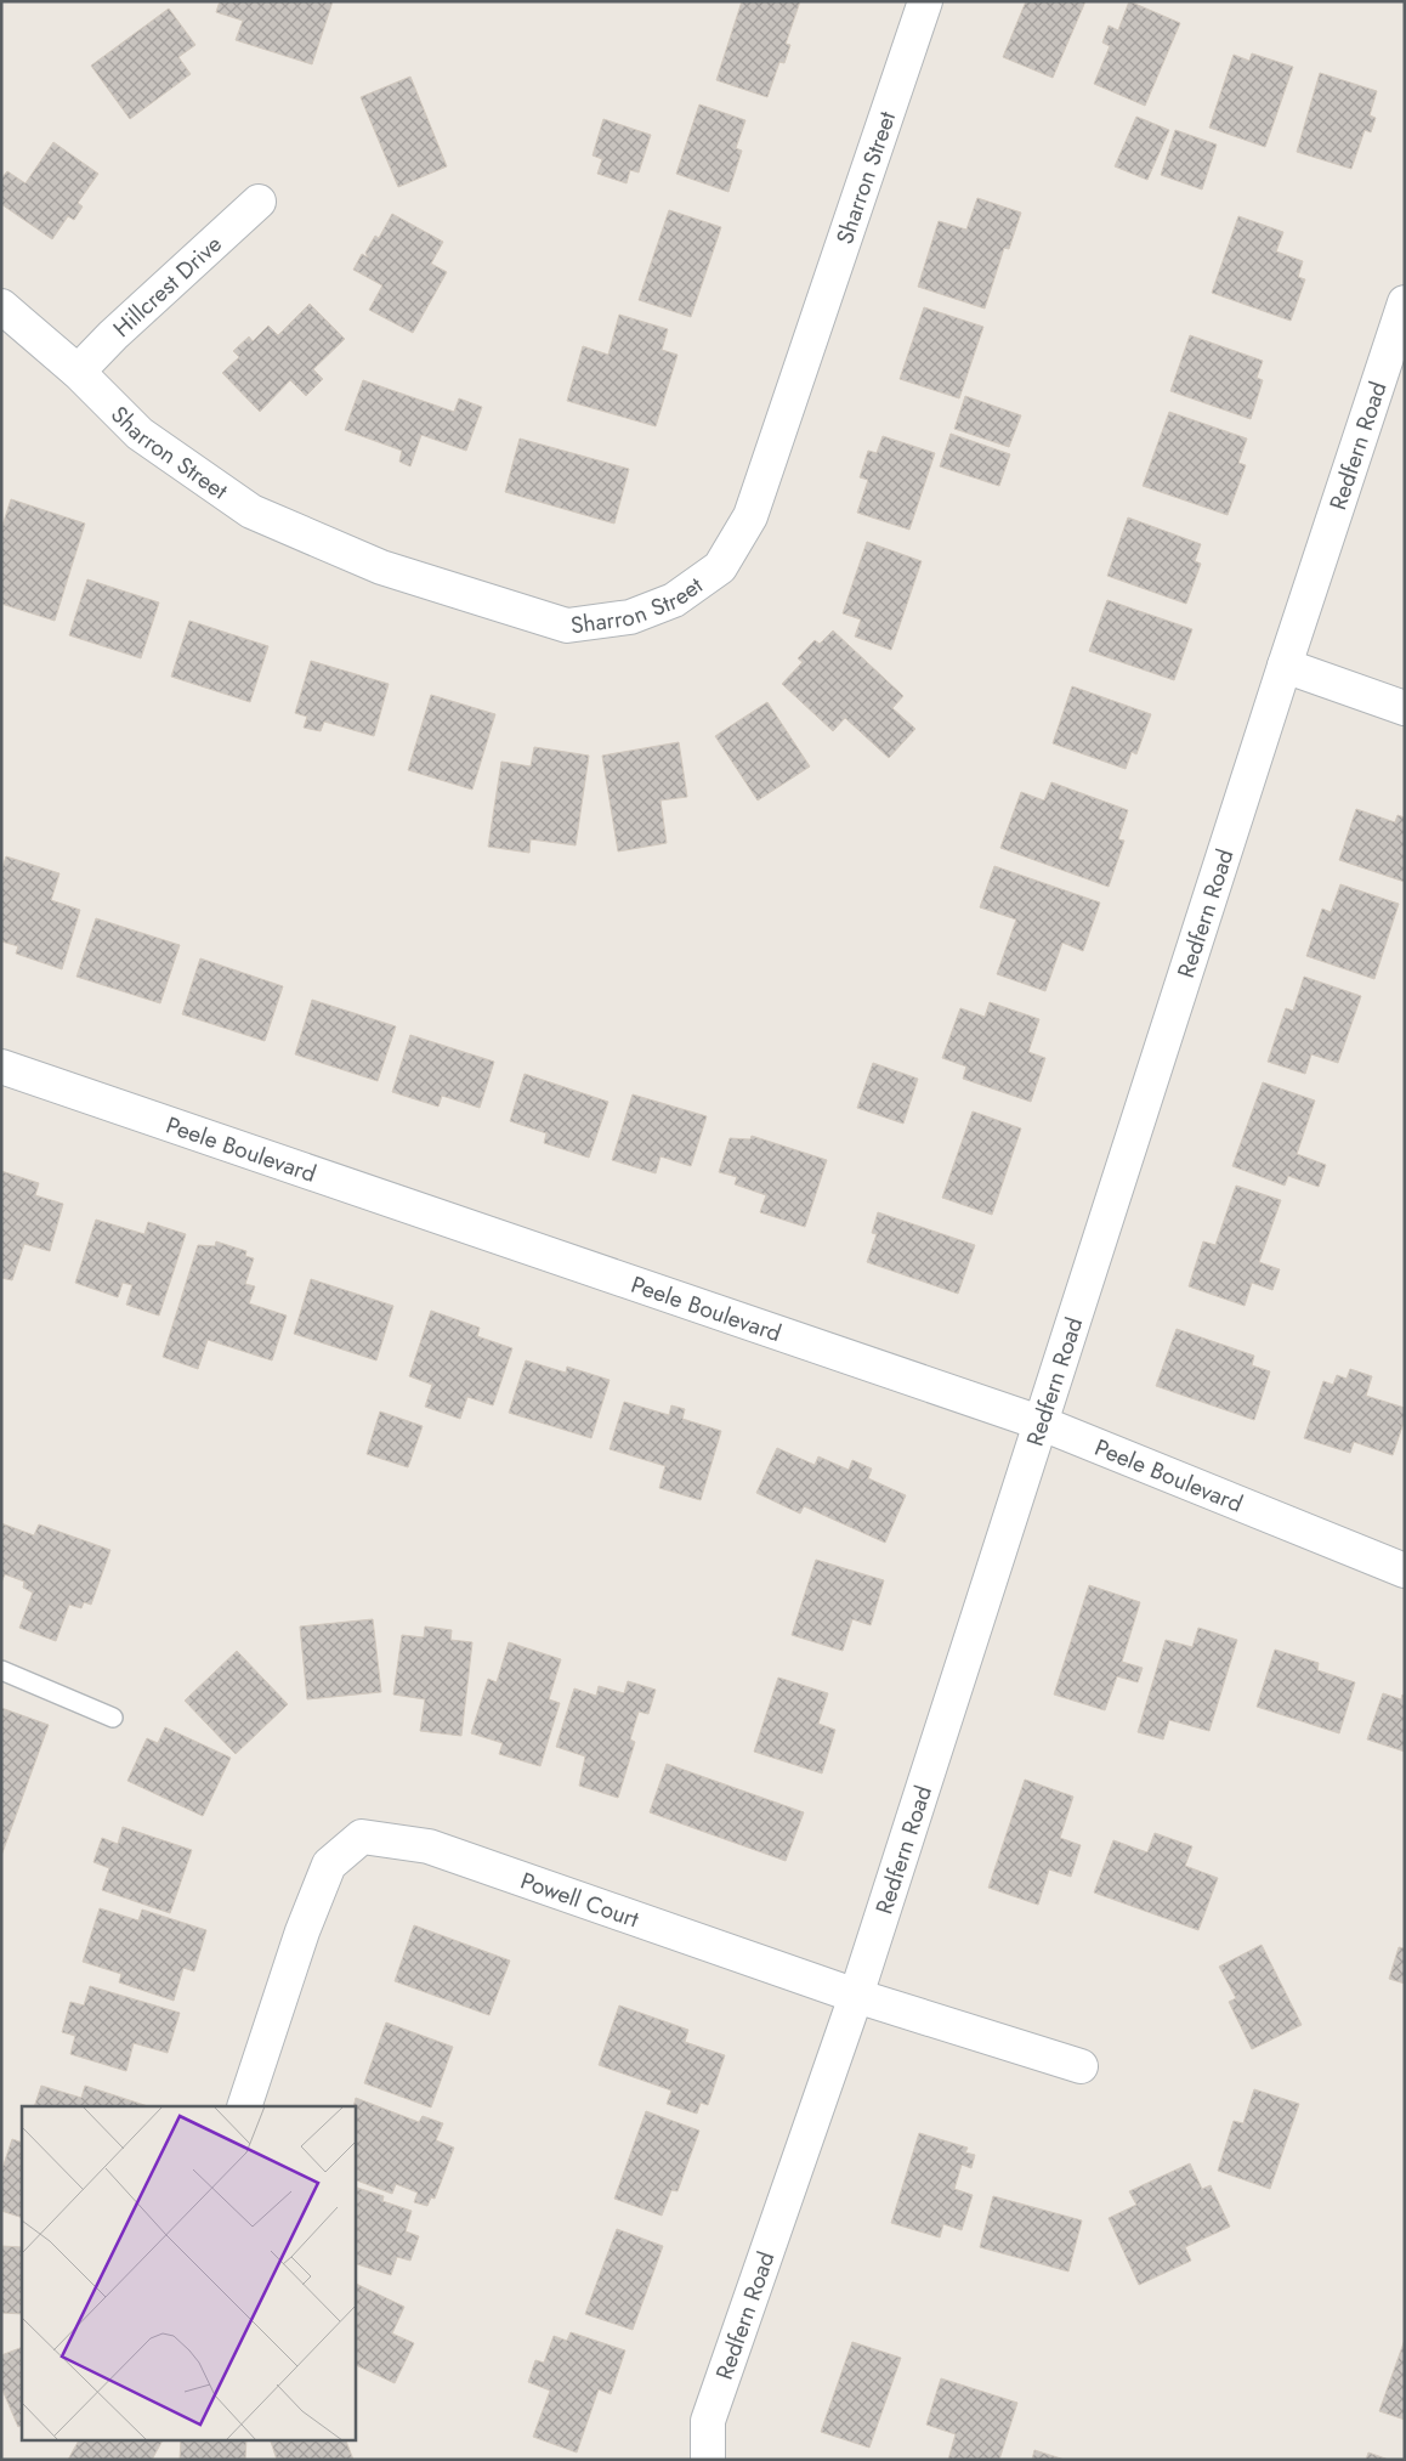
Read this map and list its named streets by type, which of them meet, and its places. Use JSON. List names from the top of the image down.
{
  "streets": {
    "street": [
      "Sharron Street",
      "Hillcrest Drive",
      "Redfern Road",
      "Peele Boulevard",
      "Powell Court"
    ]
  },
  "crossings": [
    ["Sharron Street", "Hillcrest Drive"],
    ["Redfern Road", "Peele Boulevard"],
    ["Redfern Road", "Powell Court"]
  ]
}
